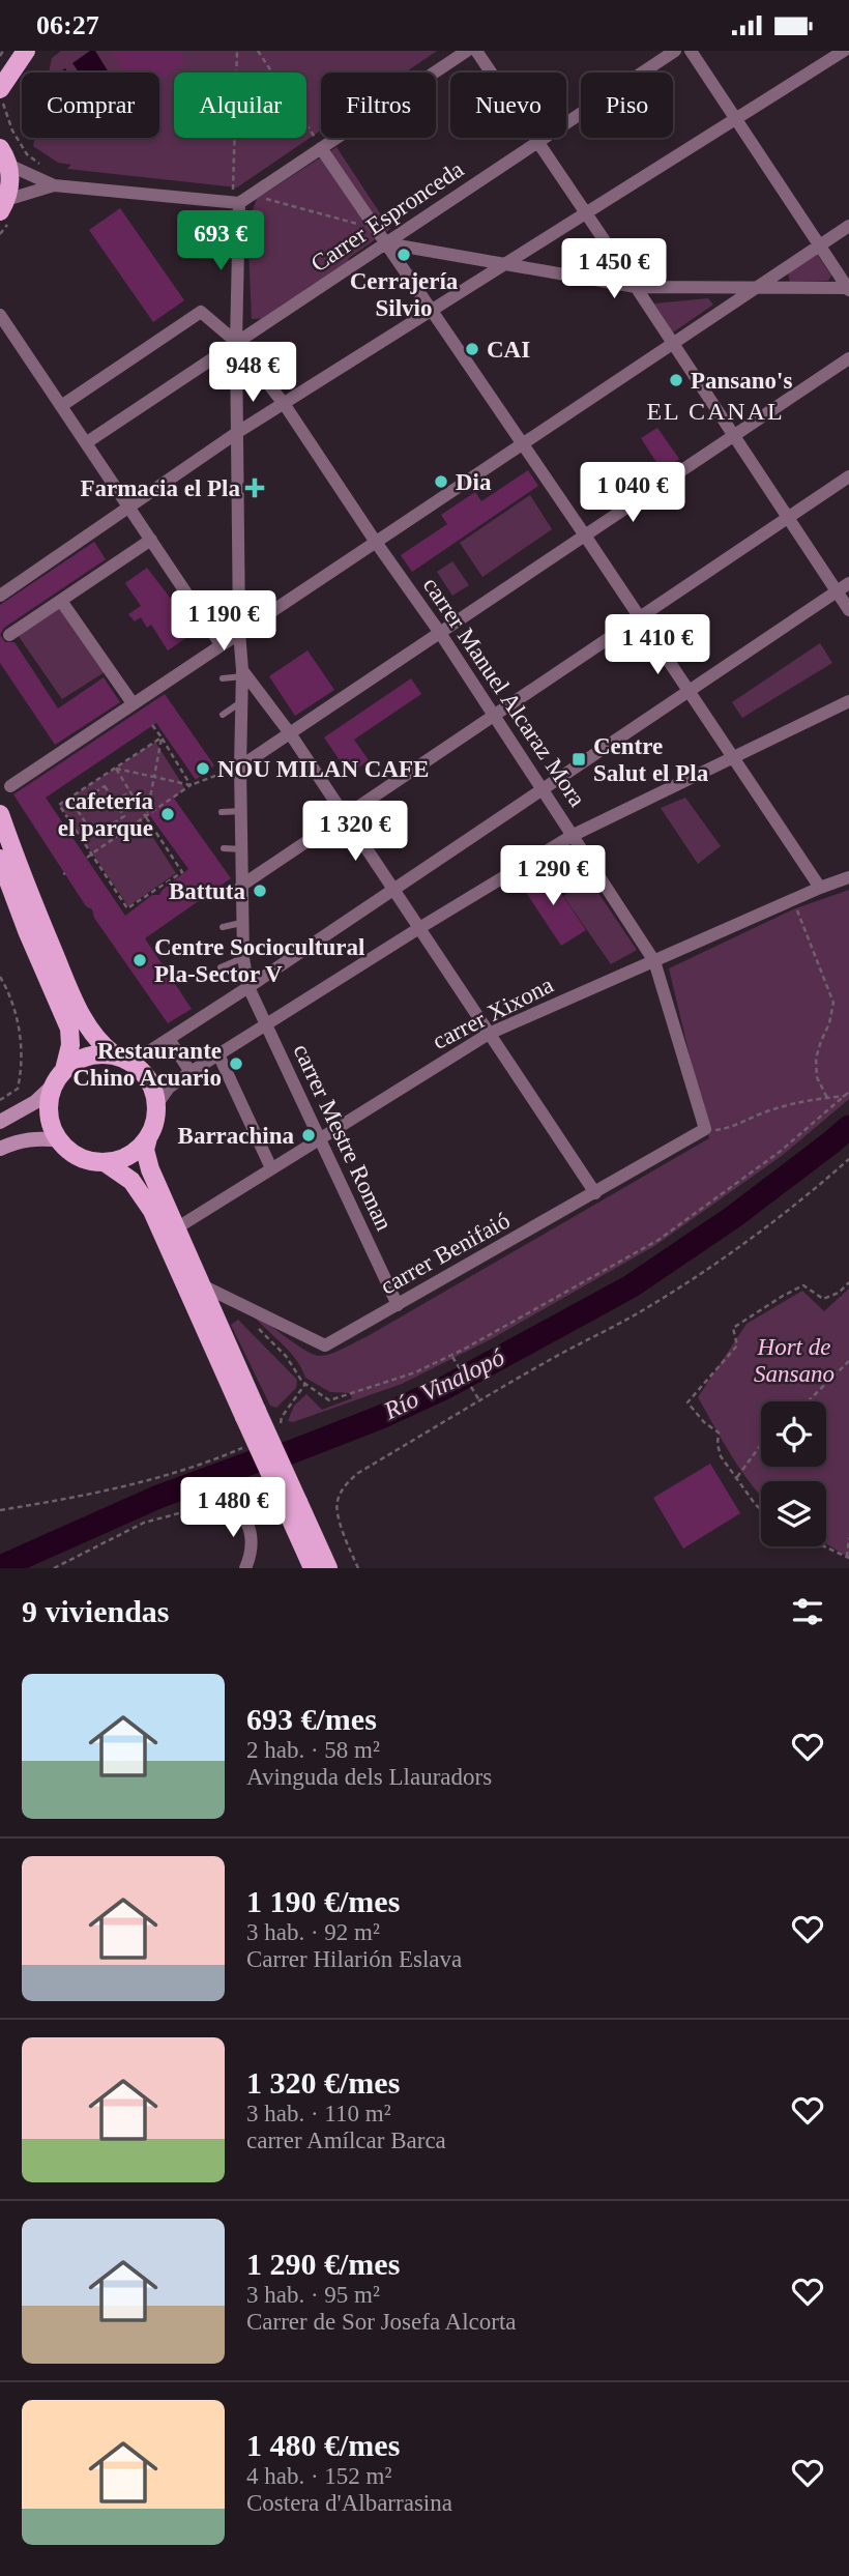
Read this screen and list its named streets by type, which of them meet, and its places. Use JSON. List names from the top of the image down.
{
  "streets": {
    "street": [
      "Carrer Espronceda",
      "carrer Manuel Alcaraz Mora",
      "carrer Xixona",
      "carrer Mestre Roman",
      "carrer Benifaió"
    ]
  },
  "crossings": [
    ["Carrer Espronceda", "carrer Manuel Alcaraz Mora"],
    ["Carrer Espronceda", "carrer Mestre Roman"],
    ["carrer Manuel Alcaraz Mora", "carrer Xixona"],
    ["carrer Manuel Alcaraz Mora", "carrer Mestre Roman"],
    ["carrer Manuel Alcaraz Mora", "carrer Benifaió"],
    ["carrer Xixona", "carrer Mestre Roman"],
    ["carrer Mestre Roman", "carrer Benifaió"]
  ],
  "districts": ["EL CANAL"],
  "water": ["Río Vinalopó"],
  "parks": ["Hort de Sansano"],
  "places": {
    "other": [
      "Cerrajería Silvio",
      "CAI",
      "Pansano's",
      "Dia",
      "NOU MILAN CAFE",
      "cafetería el parque",
      "Battuta",
      "Centre Sociocultural Pla-Sector V",
      "Restaurante Chino Acuario",
      "Barrachina"
    ],
    "health": ["Farmacia el Pla"],
    "transit": ["Centre Salut el Pla"]
  },
  "page": {
    "status": "06:27",
    "chip": [
      "Comprar",
      "Alquilar",
      "Filtros",
      "Nuevo",
      "Piso"
    ],
    "price": [
      "693 €",
      "1 450 €",
      "948 €",
      "1 040 €",
      "1 190 €",
      "1 410 €",
      "1 320 €",
      "1 290 €",
      "1 480 €"
    ],
    "heading": "9 viviendas",
    "list": [
      {
        "name": "693 €/mes",
        "note": "2 hab. · 58 m² · Avinguda dels Llauradors"
      },
      {
        "name": "1 190 €/mes",
        "note": "3 hab. · 92 m² · Carrer Hilarión Eslava"
      },
      {
        "name": "1 320 €/mes",
        "note": "3 hab. · 110 m² · carrer Amílcar Barca"
      },
      {
        "name": "1 290 €/mes",
        "note": "3 hab. · 95 m² · Carrer de Sor Josefa Alcorta"
      },
      {
        "name": "1 480 €/mes",
        "note": "4 hab. · 152 m² · Costera d'Albarrasina"
      }
    ]
  }
}
